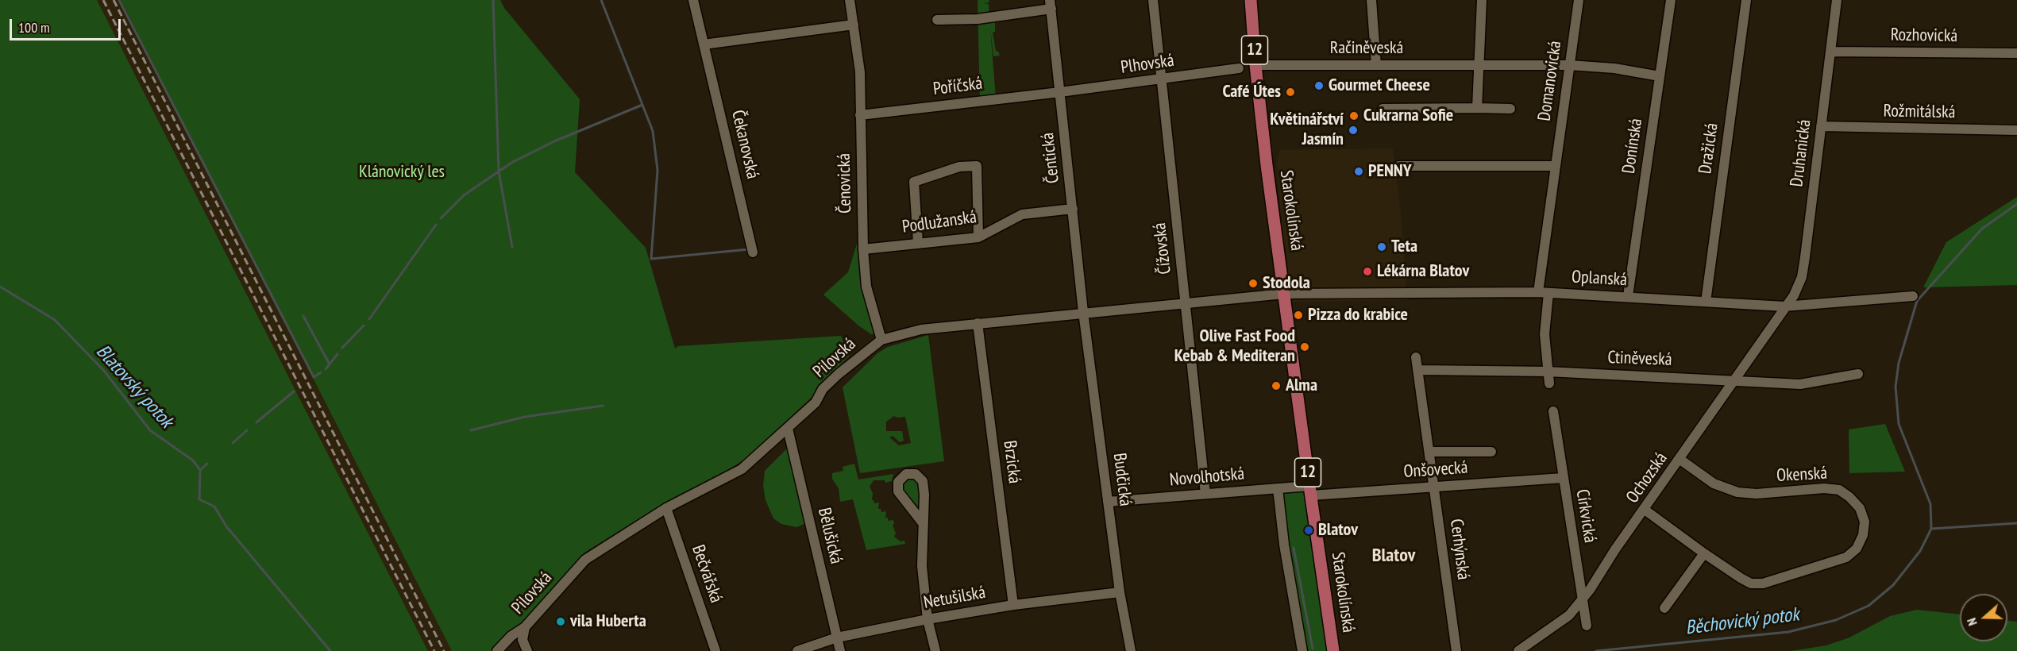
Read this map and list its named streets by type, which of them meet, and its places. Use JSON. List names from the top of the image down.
{
  "streets": {
    "main road": ["12", "Starokolínská"],
    "street": [
      "Rozhovická",
      "Račiněveská",
      "Plhovská",
      "Domanovická",
      "Poříčská",
      "Rožmitálská",
      "Čekanovská",
      "Donínská",
      "Dražická",
      "Druhanická",
      "Čentická",
      "Čenovická",
      "Podlužanská",
      "Čížovská",
      "Oplanská",
      "Pilovská",
      "Ctiněveská",
      "Brzická",
      "Onšovecká",
      "Okenská",
      "Novolhotská",
      "Ochozská",
      "Budčická",
      "Církvická",
      "Bělušická",
      "Cerhýnská",
      "Bečvářská",
      "Netušilská"
    ]
  },
  "crossings": [
    ["Rozhovická", "Druhanická"],
    ["Račiněveská", "Domanovická"],
    ["Račiněveská", "Donínská"],
    ["Račiněveská", "Starokolínská"],
    ["Plhovská", "Poříčská"],
    ["Plhovská", "Čentická"],
    ["Plhovská", "Čížovská"],
    ["Domanovická", "Oplanská"],
    ["Poříčská", "Čentická"],
    ["Poříčská", "Čenovická"],
    ["Rožmitálská", "Druhanická"],
    ["Donínská", "Oplanská"],
    ["Dražická", "Oplanská"],
    ["Druhanická", "Oplanská"],
    ["Druhanická", "Ochozská"],
    ["Čentická", "Podlužanská"],
    ["Čentická", "Pilovská"],
    ["Čentická", "Budčická"],
    ["Čenovická", "Podlužanská"],
    ["Čenovická", "Pilovská"],
    ["Starokolínská", "Oplanská"],
    ["Starokolínská", "Pilovská"],
    ["Starokolínská", "Onšovecká"],
    ["Starokolínská", "Novolhotská"],
    ["Čížovská", "Pilovská"],
    ["Čížovská", "Novolhotská"],
    ["Oplanská", "Pilovská"],
    ["Oplanská", "Ochozská"],
    ["Pilovská", "Brzická"],
    ["Pilovská", "Budčická"],
    ["Pilovská", "Bělušická"],
    ["Pilovská", "Bečvářská"],
    ["Ctiněveská", "Ochozská"],
    ["Ctiněveská", "Cerhýnská"],
    ["Brzická", "Netušilská"],
    ["Onšovecká", "Novolhotská"],
    ["Onšovecká", "Církvická"],
    ["Onšovecká", "Cerhýnská"],
    ["Okenská", "Ochozská"],
    ["Novolhotská", "Budčická"],
    ["Ochozská", "Církvická"],
    ["Budčická", "Netušilská"],
    ["Bělušická", "Netušilská"]
  ],
  "districts": ["Blatov"],
  "water": ["Blatovský potok", "Běchovický potok"],
  "parks": ["Klánovický les"],
  "places": [
    "Gourmet Cheese",
    "Café Útes",
    "Cukrarna Sofie",
    "Květinářství Jasmín",
    "PENNY",
    "Teta",
    "Lékárna Blatov",
    "Stodola",
    "Pizza do krabice",
    "Olive Fast Food Kebab & Mediteran",
    "Alma",
    "Blatov",
    "vila Huberta"
  ],
  "scale_bar": "100 m",
  "north": "left"
}
